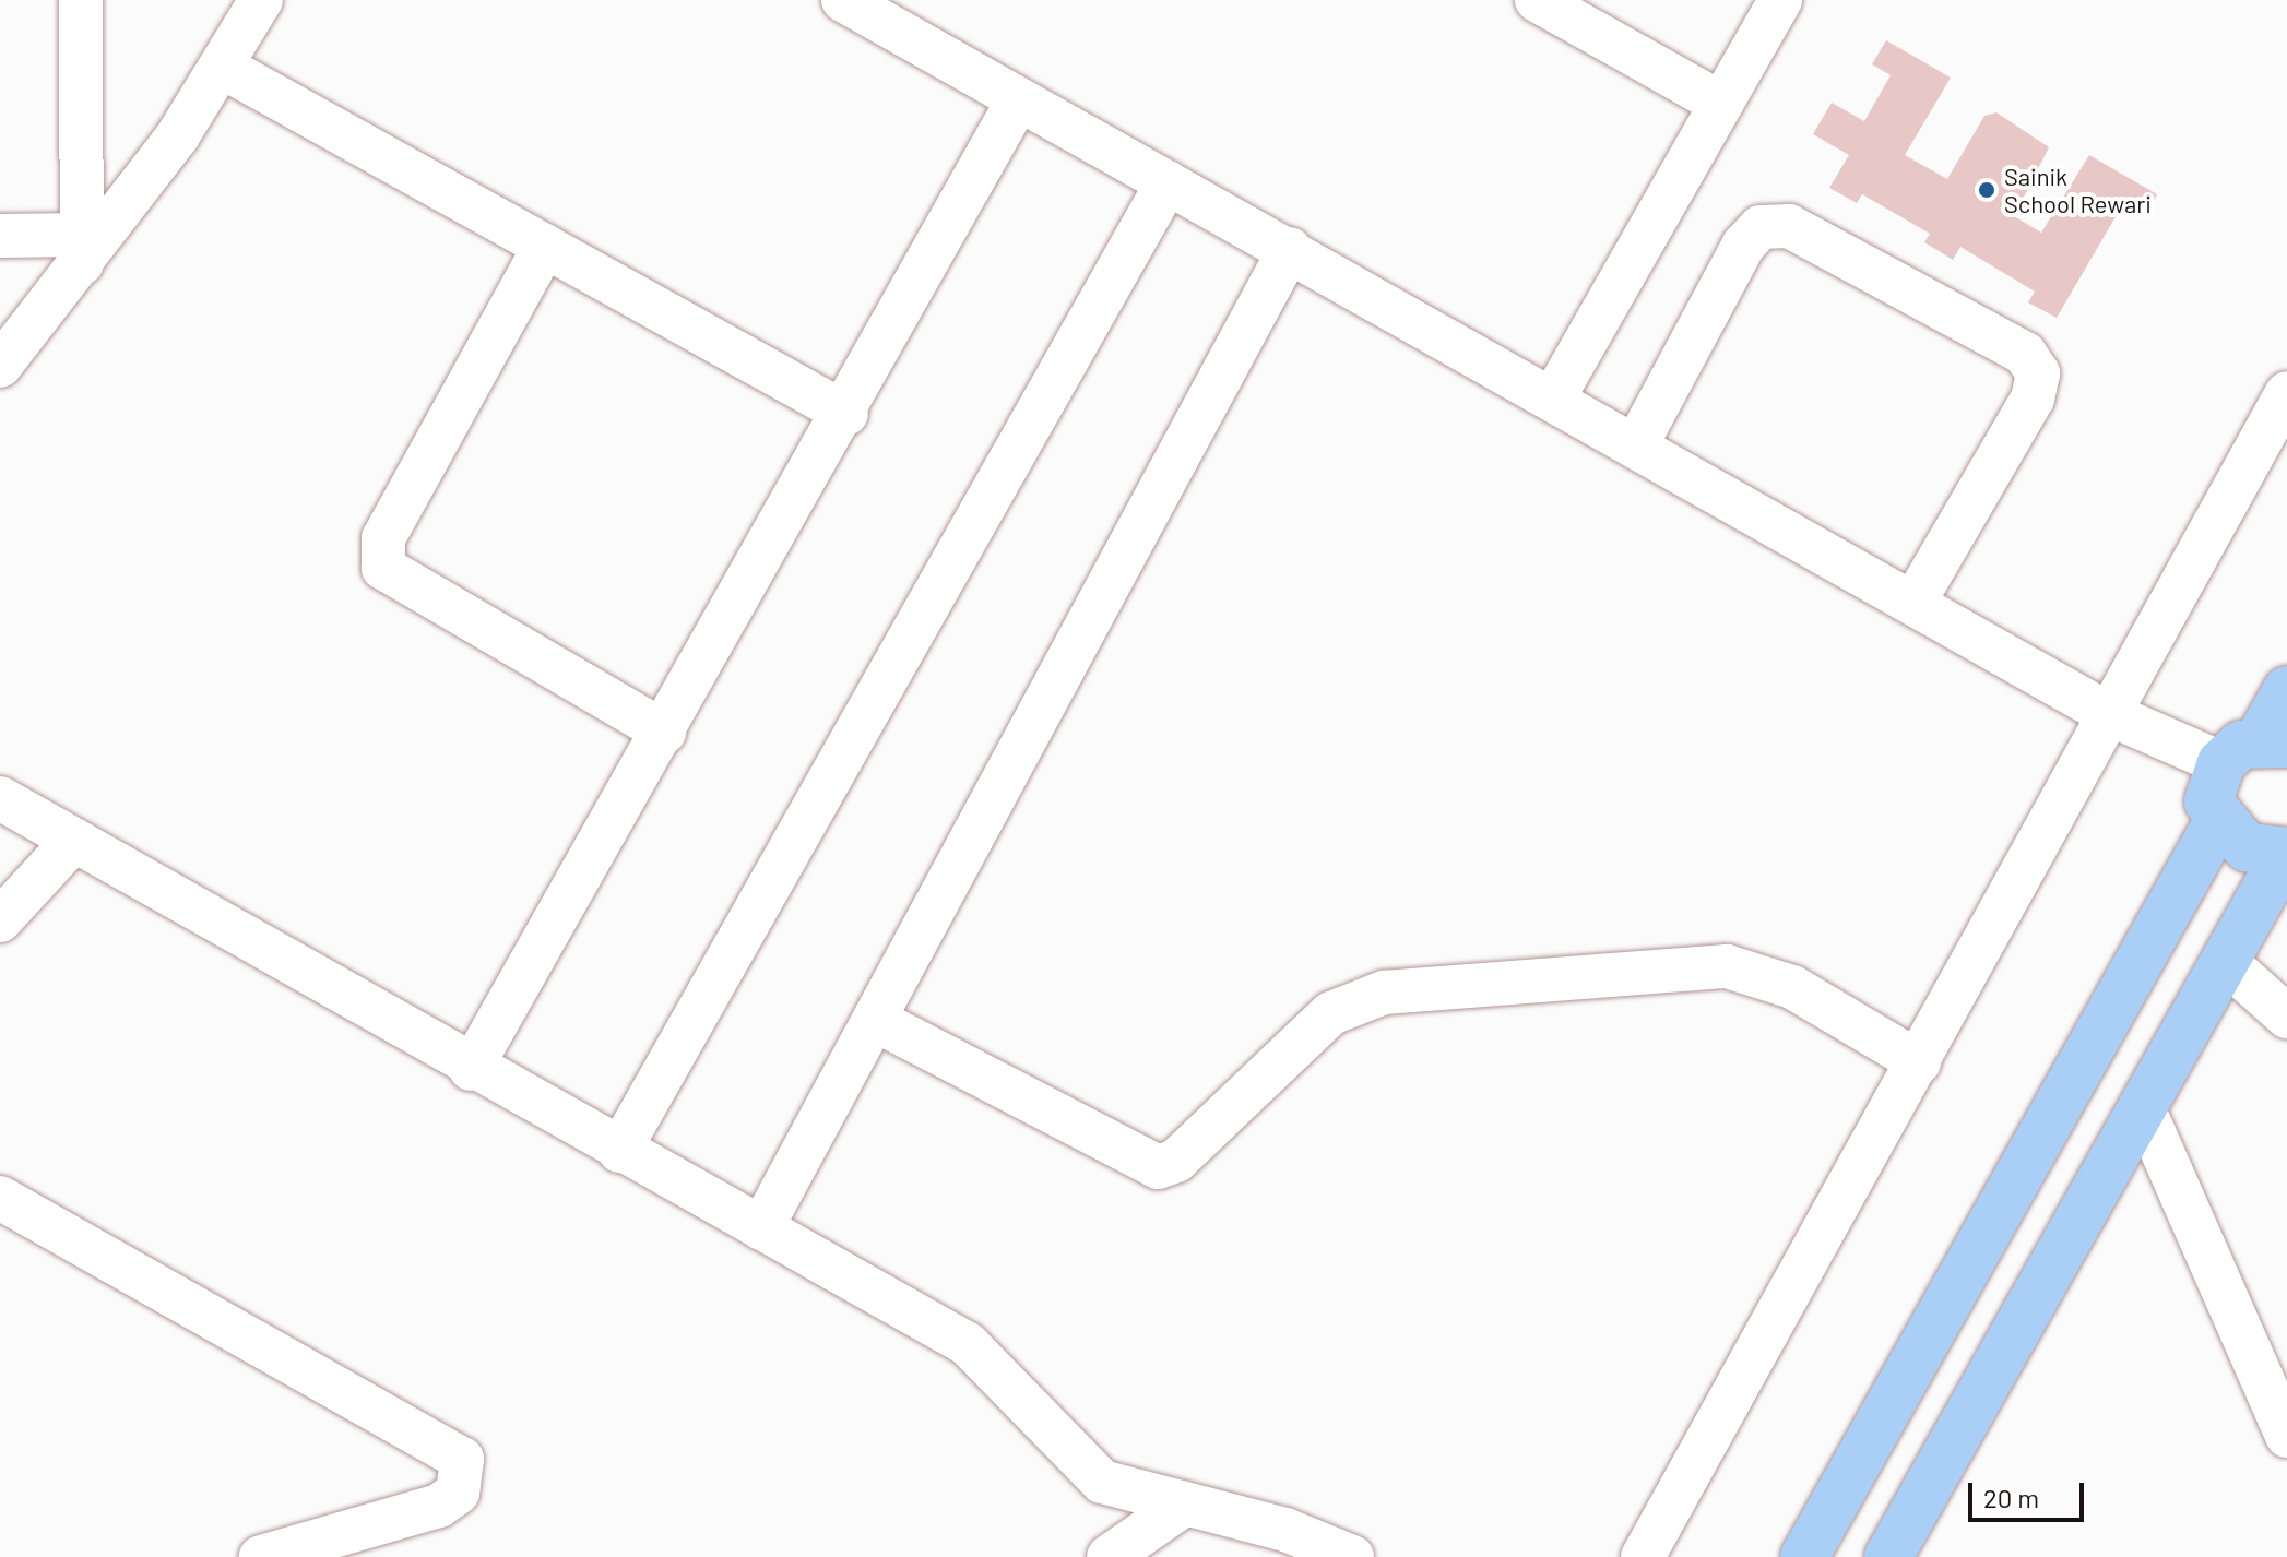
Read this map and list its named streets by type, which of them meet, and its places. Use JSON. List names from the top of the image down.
{
  "places": ["Sainik School Rewari"],
  "scale_bar": "20 m"
}
